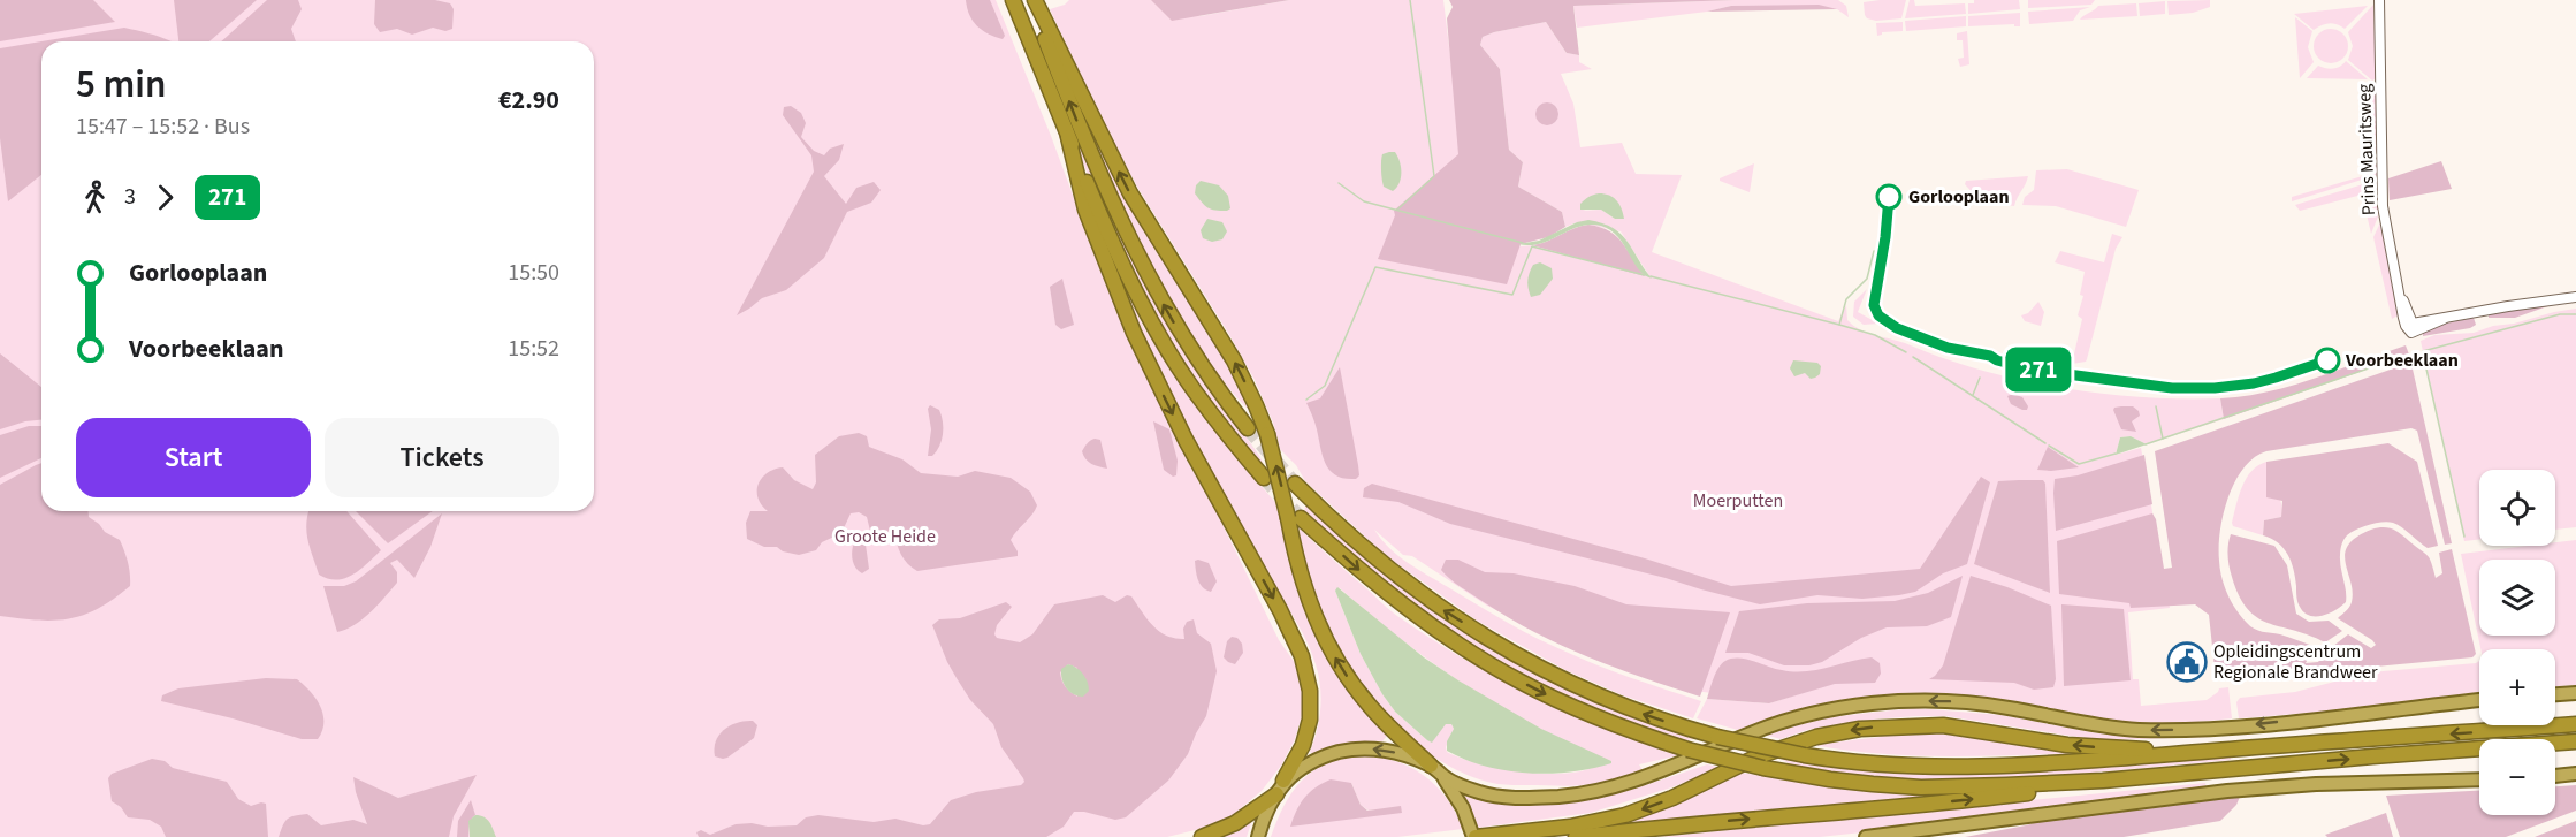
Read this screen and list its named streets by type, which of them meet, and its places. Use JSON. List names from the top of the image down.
{
  "streets": {
    "street": ["Prins Mauritsweg"]
  },
  "parks": ["Moerputten", "Groote Heide"],
  "places": {
    "other": ["Gorlooplaan", "Voorbeeklaan"],
    "public building": ["Opleidingscentrum Regionale Brandweer"]
  },
  "lines": ["bus line 271"],
  "page": {
    "on_map": "271",
    "heading": ["5 min", "15:47 – 15:52 · Bus", "€2.90"],
    "legs": ["3", "271"],
    "list": [
      {
        "name": "Gorlooplaan",
        "value": "15:50"
      },
      {
        "name": "Voorbeeklaan",
        "value": "15:52"
      }
    ],
    "buttons": ["Start", "Tickets"],
    "map_buttons": ["+", "−"]
  }
}
